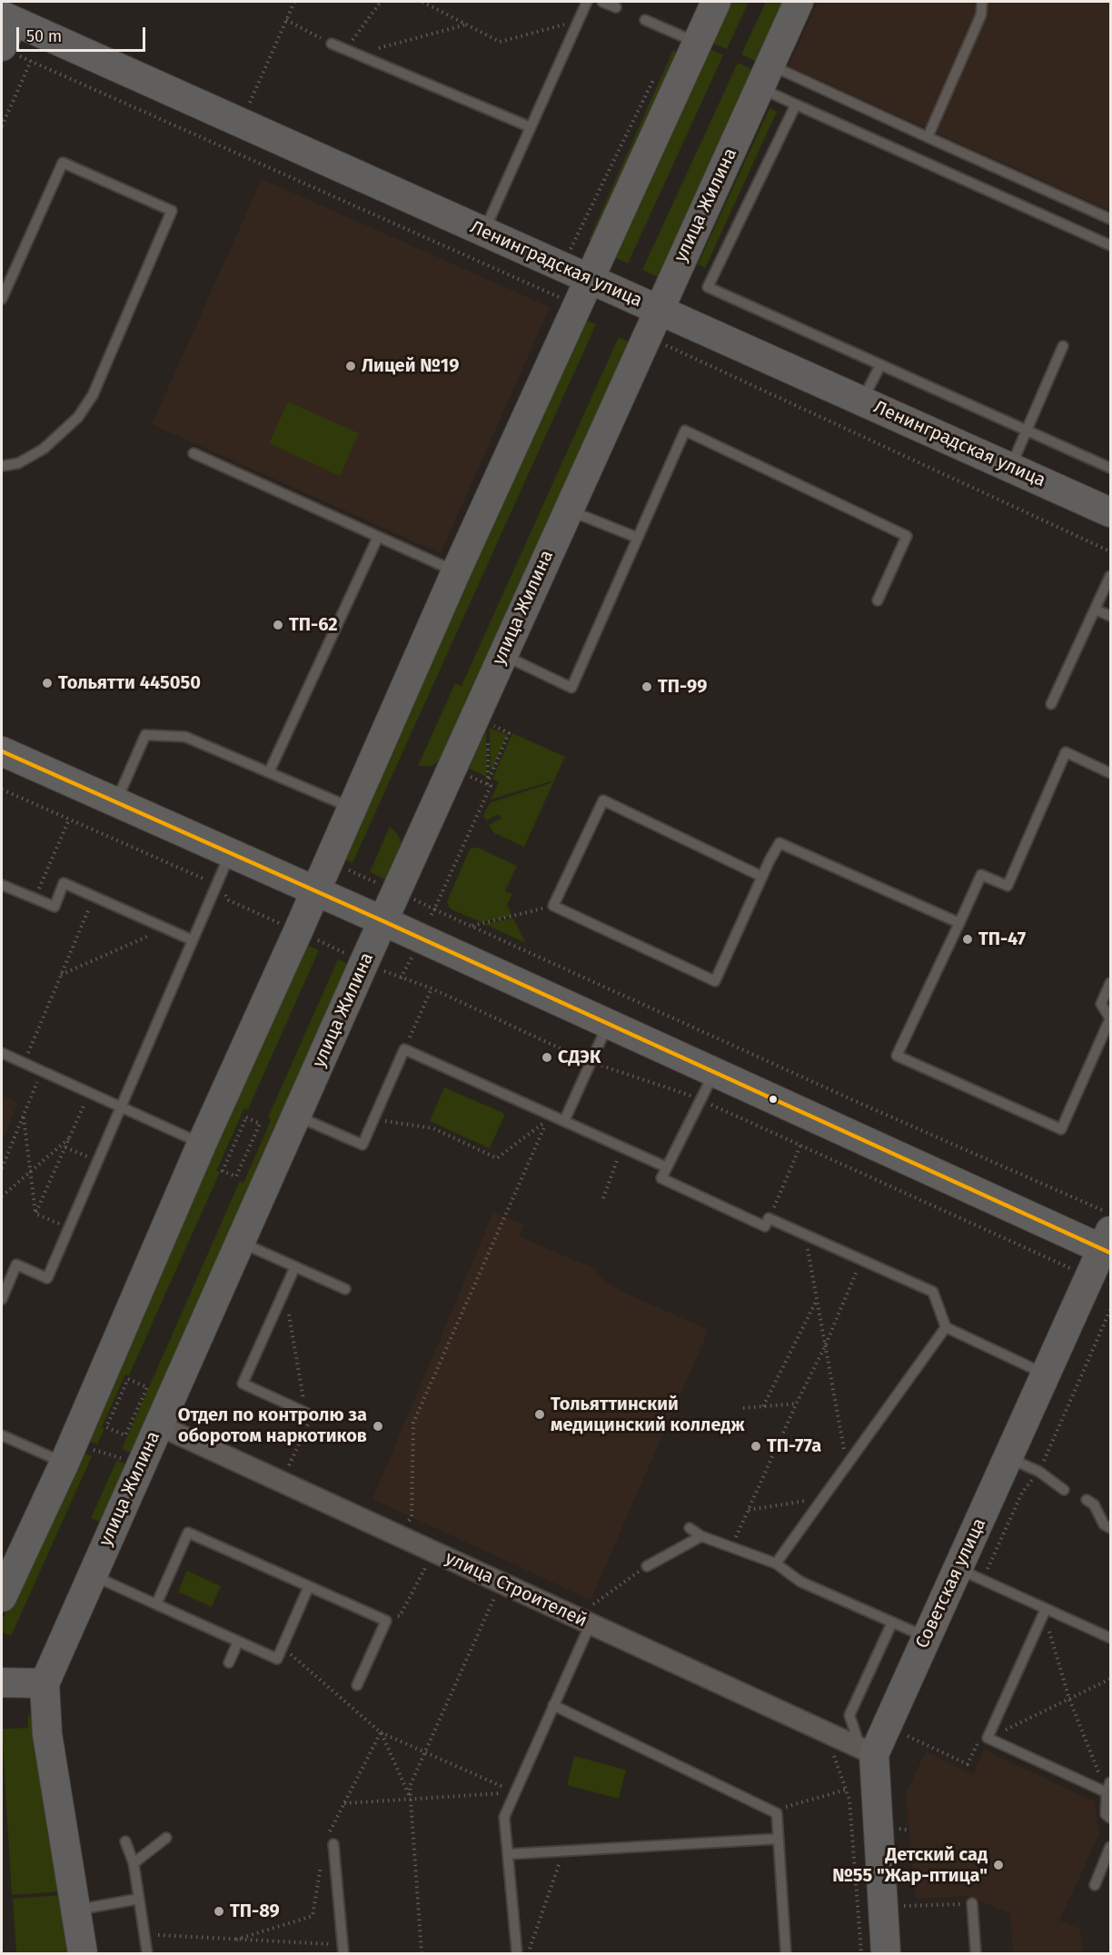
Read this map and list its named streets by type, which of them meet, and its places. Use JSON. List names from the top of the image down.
{
  "streets": {
    "main road": ["улица Жилина", "Ленинградская улица", "Советская улица"],
    "street": ["улица Строителей"]
  },
  "crossings": [
    ["улица Жилина", "Ленинградская улица"],
    ["улица Жилина", "улица Строителей"],
    ["Советская улица", "улица Строителей"]
  ],
  "places": [
    "Лицей №19",
    "ТП-62",
    "Тольятти 445050",
    "ТП-99",
    "ТП-47",
    "СДЭК",
    "Тольяттинский медицинский колледж",
    "Отдел по контролю за оборотом наркотиков",
    "ТП-77а",
    "Детский сад №55 \"Жар-птица\"",
    "ТП-89"
  ],
  "scale_bar": "50 m"
}
